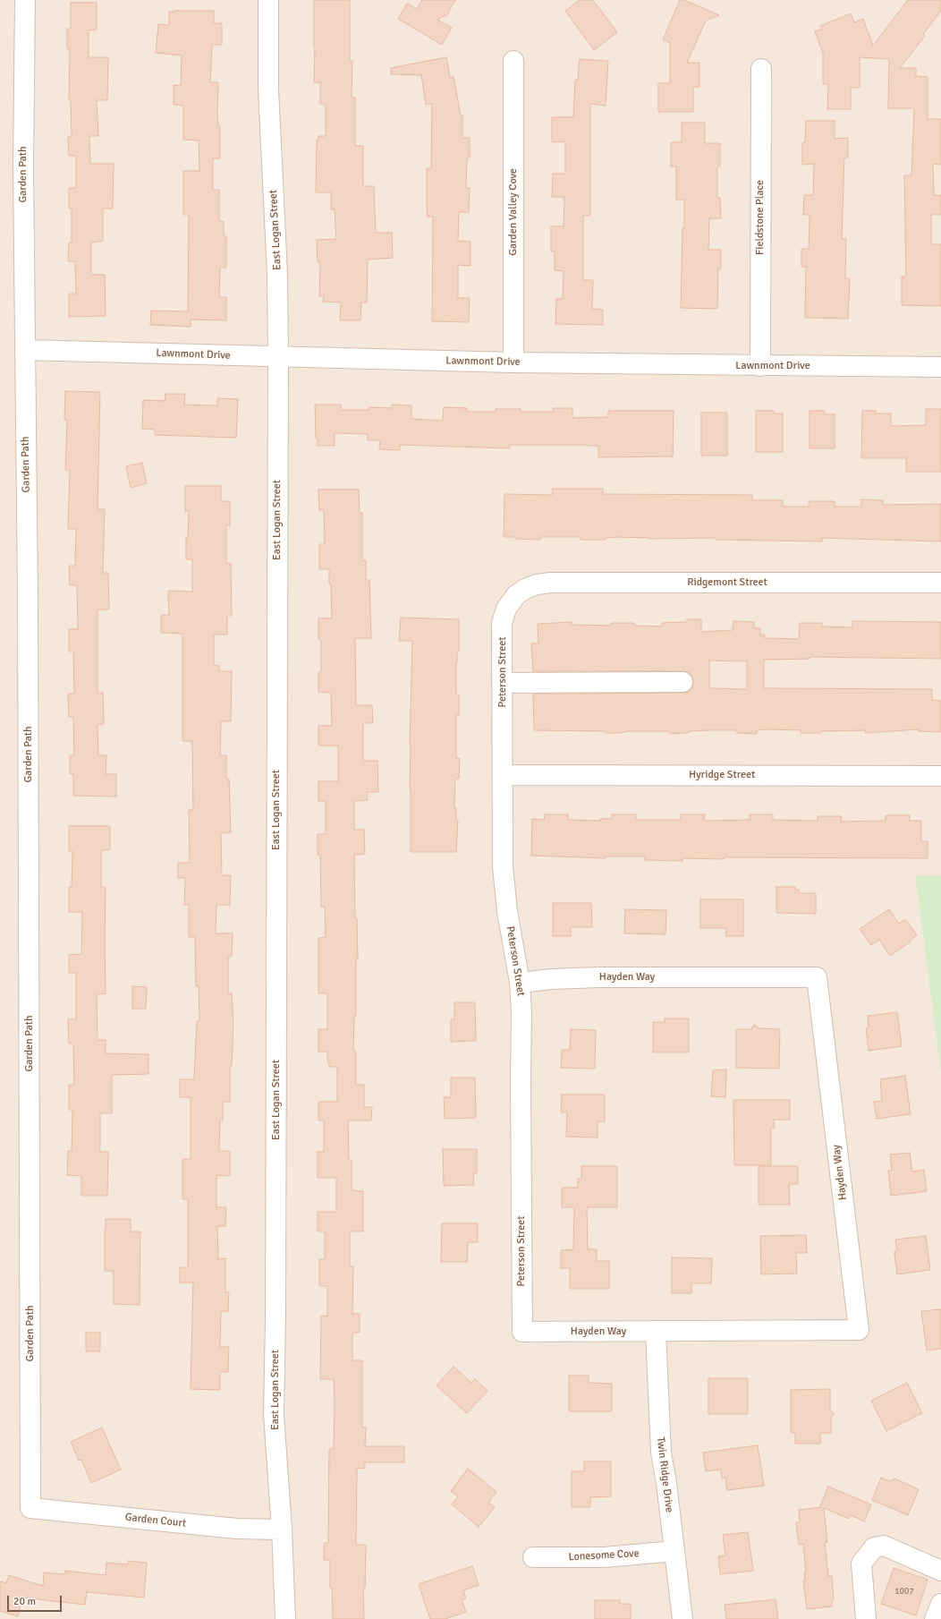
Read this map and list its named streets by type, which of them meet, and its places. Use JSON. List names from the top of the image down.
{
  "streets": {
    "street": [
      "Garden Path",
      "Garden Valley Cove",
      "Fieldstone Place",
      "East Logan Street",
      "Lawnmont Drive",
      "Ridgemont Street",
      "Peterson Street",
      "Hyridge Street",
      "Hayden Way",
      "Twin Ridge Drive",
      "Garden Court",
      "Lonesome Cove"
    ]
  },
  "crossings": [
    ["Garden Path", "Lawnmont Drive"],
    ["Garden Path", "Garden Court"],
    ["Garden Valley Cove", "Lawnmont Drive"],
    ["Fieldstone Place", "Lawnmont Drive"],
    ["East Logan Street", "Lawnmont Drive"],
    ["East Logan Street", "Garden Court"],
    ["Ridgemont Street", "Peterson Street"],
    ["Peterson Street", "Hyridge Street"],
    ["Peterson Street", "Hayden Way"],
    ["Hayden Way", "Twin Ridge Drive"],
    ["Twin Ridge Drive", "Lonesome Cove"]
  ],
  "house_numbers": ["1007"],
  "scale_bar": "20 m"
}
